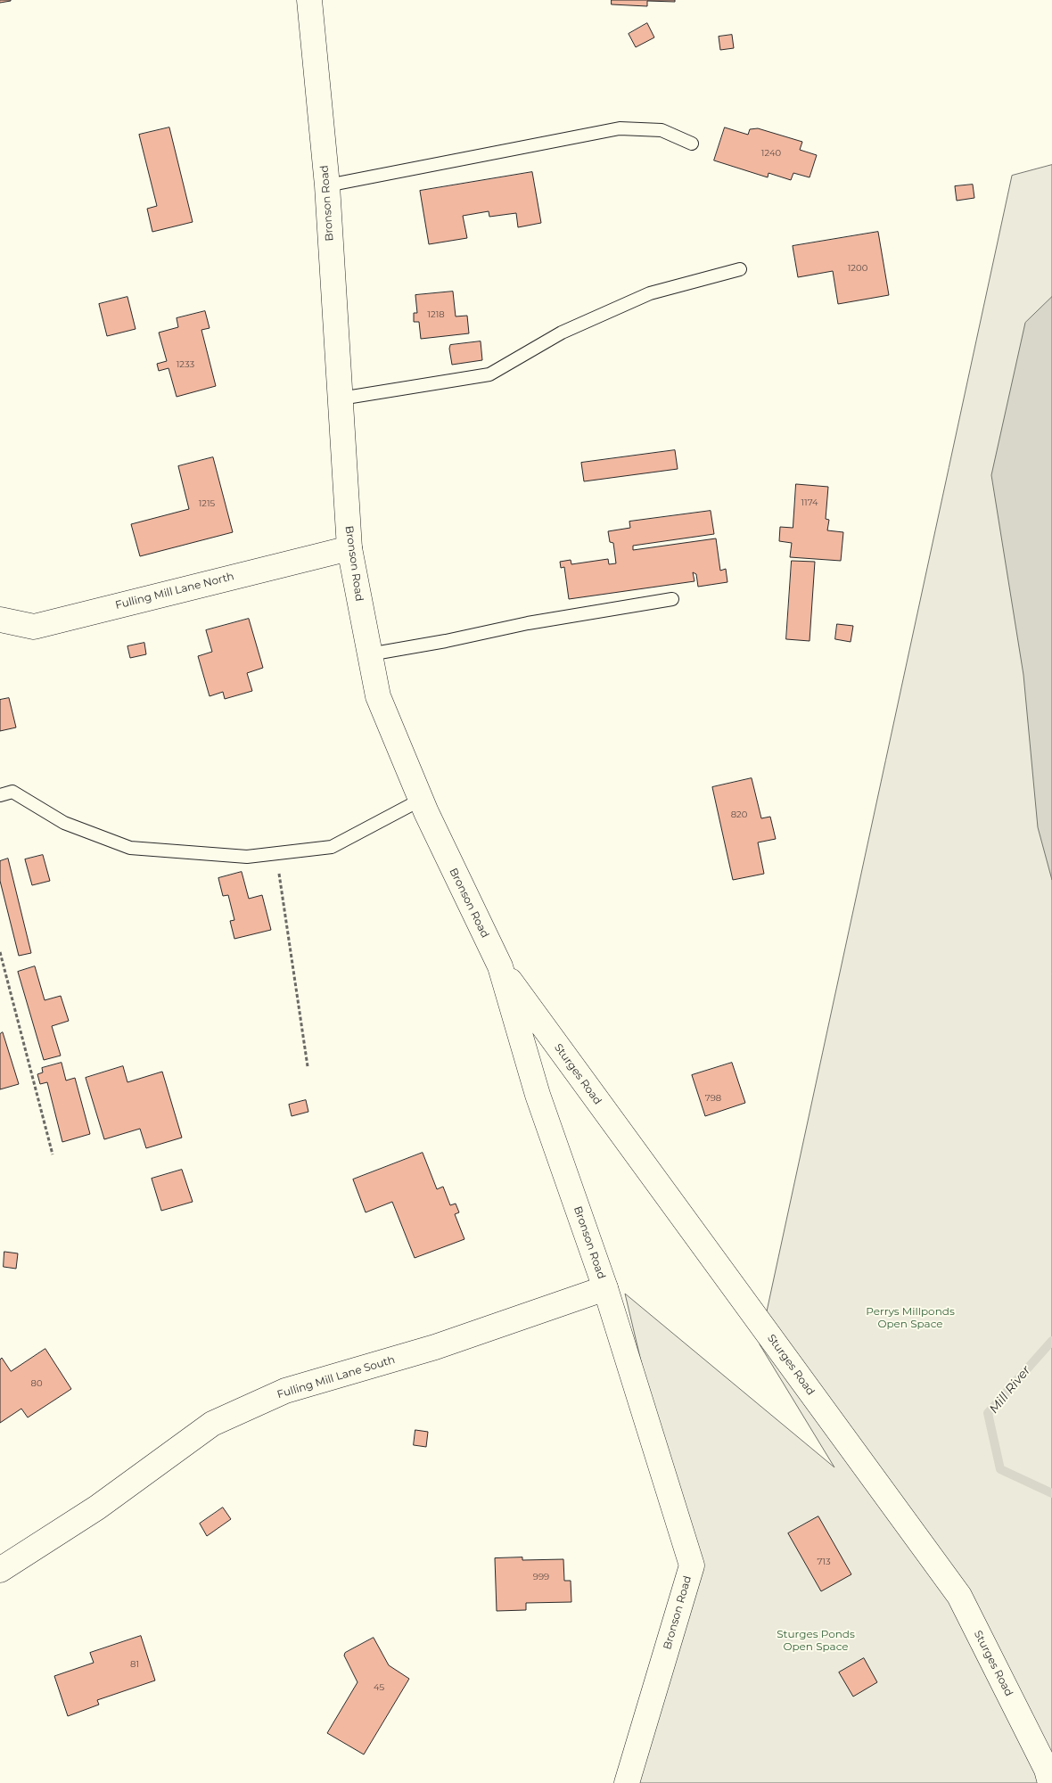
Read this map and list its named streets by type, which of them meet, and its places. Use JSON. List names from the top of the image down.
{
  "streets": {
    "main road": [
      "Bronson Road",
      "Fulling Mill Lane North",
      "Sturges Road",
      "Fulling Mill Lane South"
    ]
  },
  "crossings": [
    ["Bronson Road", "Fulling Mill Lane North"],
    ["Bronson Road", "Sturges Road"],
    ["Bronson Road", "Fulling Mill Lane South"]
  ],
  "water": ["Mill River"],
  "parks": ["Perrys Millponds Open Space", "Sturges Ponds Open Space"],
  "house_numbers": [
    "1240",
    "1200",
    "1218",
    "1233",
    "1174",
    "1215",
    "820",
    "798",
    "80",
    "713",
    "999",
    "81",
    "45"
  ]
}
